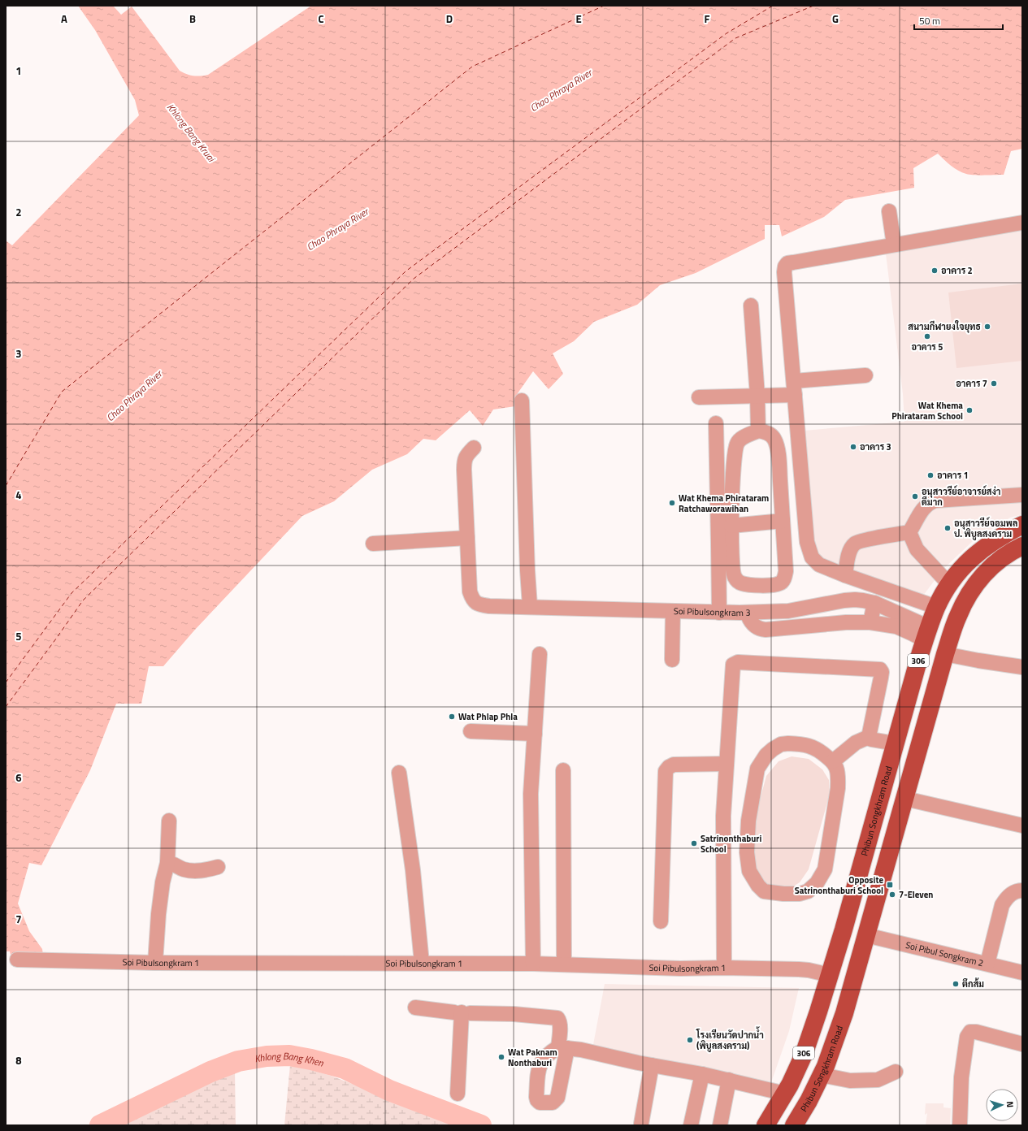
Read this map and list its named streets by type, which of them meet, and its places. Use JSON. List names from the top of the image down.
{
  "streets": {
    "main road": ["306", "Phibun Songkhram Road"],
    "street": ["Soi Pibulsongkram 3", "Soi Pibul Songkram 2", "Soi Pibulsongkram 1"]
  },
  "crossings": [
    ["Soi Pibulsongkram 3", "Phibun Songkhram Road"],
    ["Phibun Songkhram Road", "Soi Pibul Songkram 2"],
    ["Phibun Songkhram Road", "Soi Pibulsongkram 1"]
  ],
  "water": ["Chao Phraya River", "Khlong Bang Kruai", "Khlong Bang Khen"],
  "places": {
    "other": [
      "อาคาร 2",
      "สนามกีฬายงใจยุทธ",
      "อาคาร 5",
      "อาคาร 7",
      "Wat Khema Phirataram School",
      "อาคาร 3",
      "อาคาร 1",
      "อนุสาวรีย์อาจารย์สง่า ดีมาก",
      "Wat Khema Phirataram Ratchaworawihan",
      "อนุสาวรีย์จอมพล ป. พิบูลสงคราม",
      "Wat Phlap Phla",
      "Satrinonthaburi School",
      "7-Eleven",
      "ตึกส้ม",
      "โรงเรียนวัดปากน้ำ (พิบูลสงคราม)",
      "Wat Paknam Nonthaburi"
    ],
    "transit": ["Opposite Satrinonthaburi School"]
  },
  "scale_bar": "50 m",
  "north": "right",
  "grid": {
    "columns": [
      "A",
      "B",
      "C",
      "D",
      "E",
      "F",
      "G"
    ],
    "rows": [
      "1",
      "2",
      "3",
      "4",
      "5",
      "6",
      "7",
      "8"
    ]
  }
}
